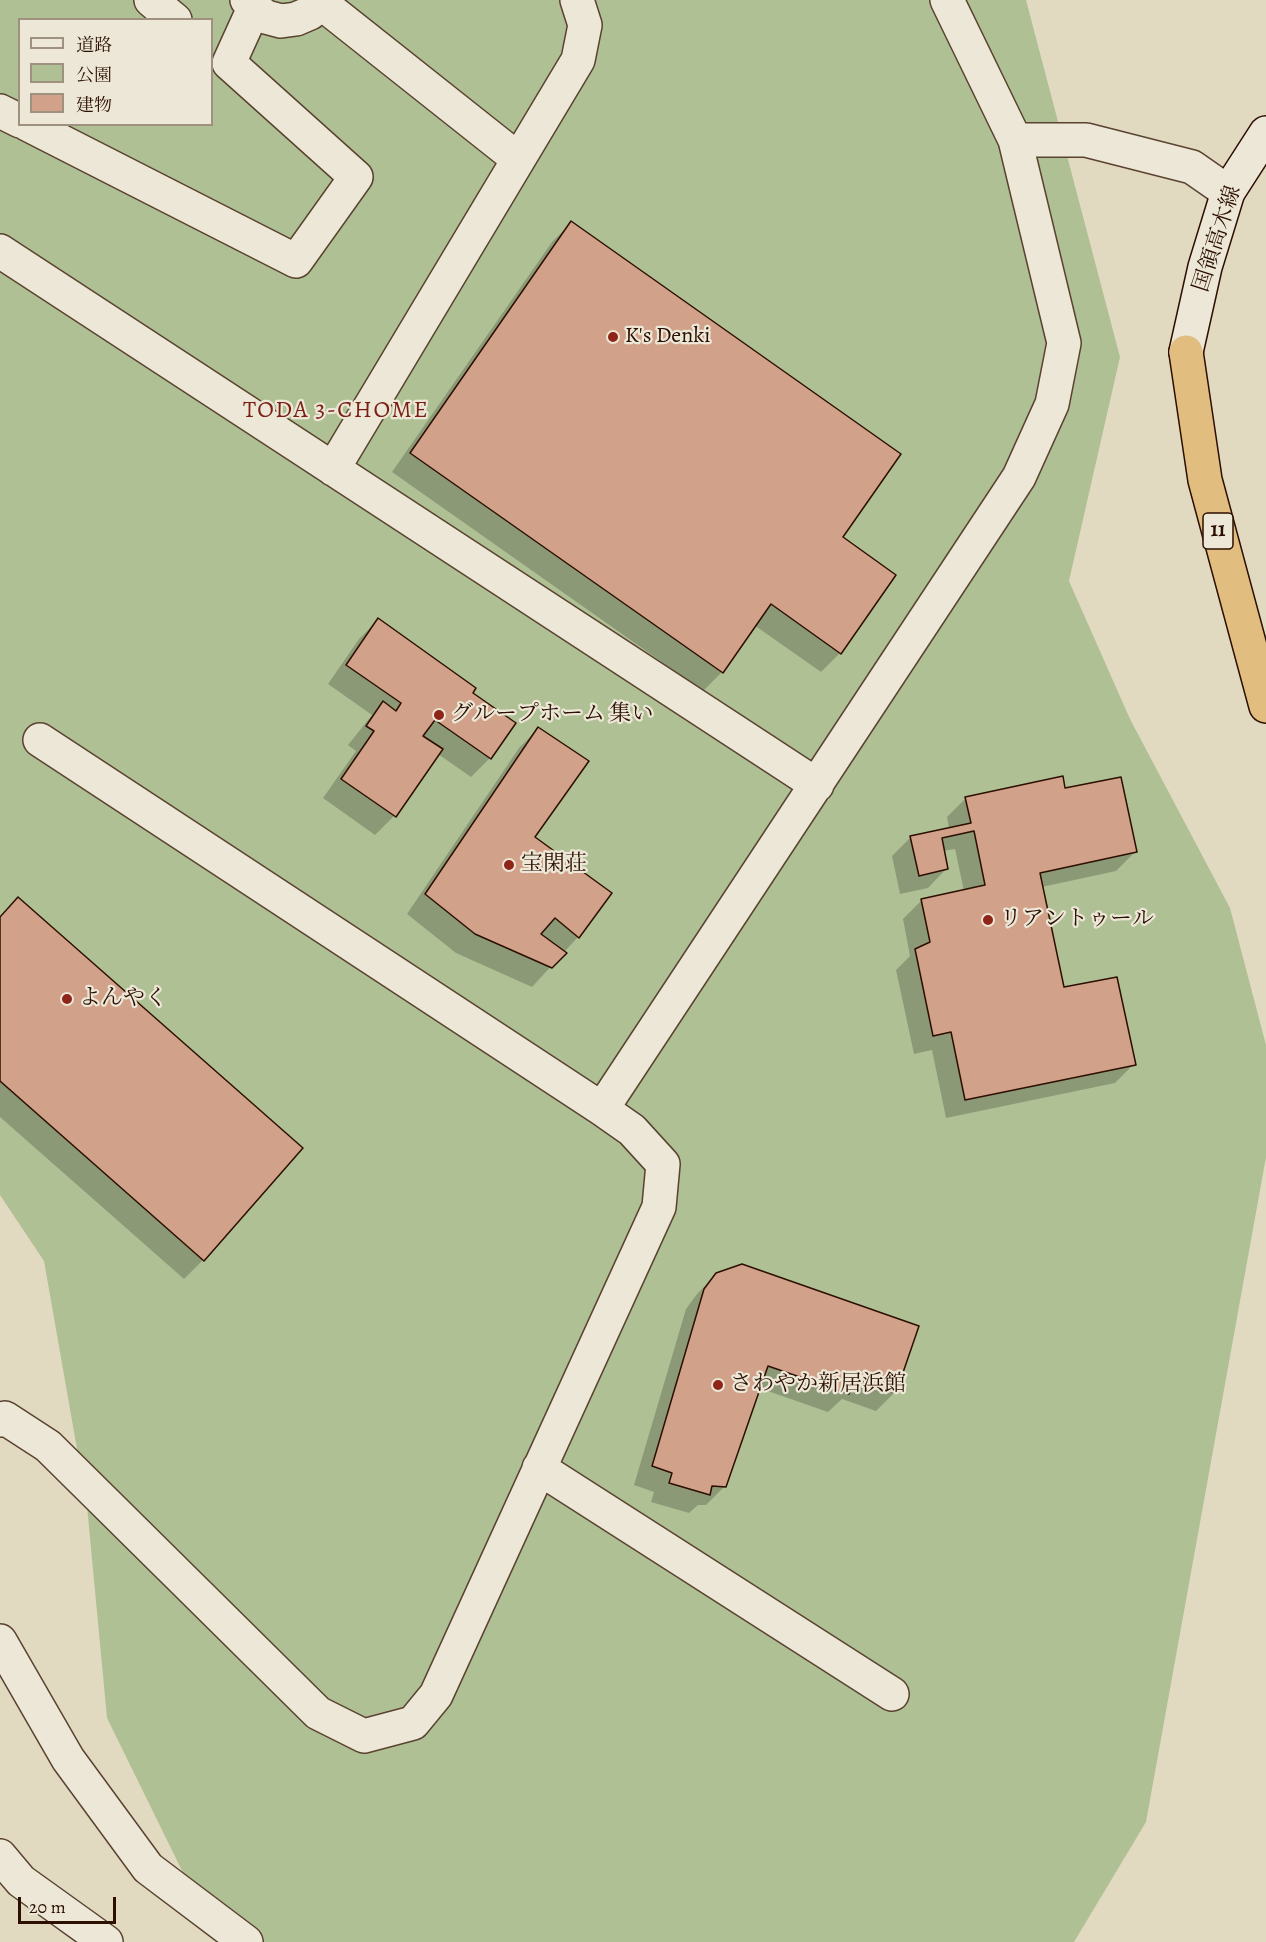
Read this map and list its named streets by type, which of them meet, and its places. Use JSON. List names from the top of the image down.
{
  "streets": {
    "highway": ["11"],
    "street": ["国領高木線"]
  },
  "crossings": [
    ["国領高木線", "11"]
  ],
  "districts": ["TODA 3-CHOME"],
  "places": [
    "K's Denki",
    "グループホーム 集い",
    "宝閑荘",
    "リアントゥール",
    "よんやく",
    "さわやか新居浜館"
  ],
  "legend": ["道路", "公園", "建物"],
  "scale_bar": "20 m"
}
